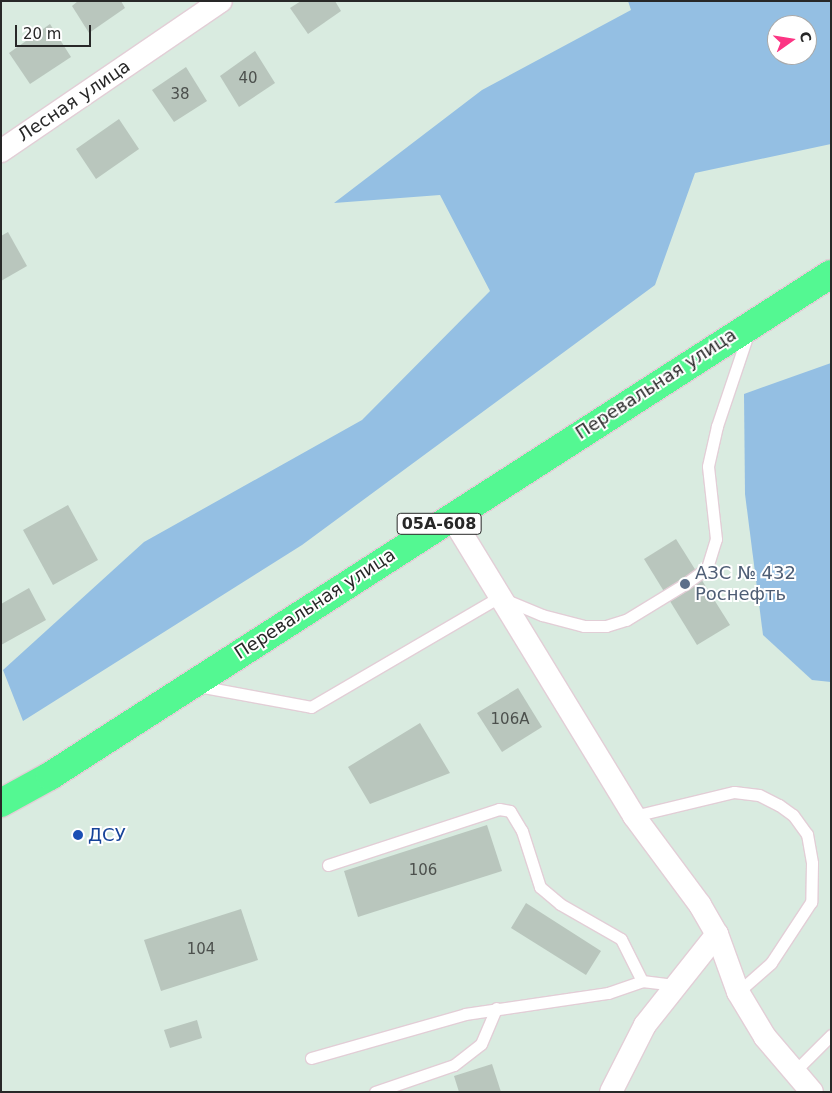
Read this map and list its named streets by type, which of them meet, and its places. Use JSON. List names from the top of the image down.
{
  "streets": {
    "highway": ["Перевальная улица", "05А-608"],
    "street": ["Лесная улица"]
  },
  "places": ["АЗС № 432 Роснефть", "ДСУ"],
  "house_numbers": [
    "40",
    "38",
    "106А",
    "106",
    "104"
  ],
  "scale_bar": "20 m",
  "north": "right"
}
